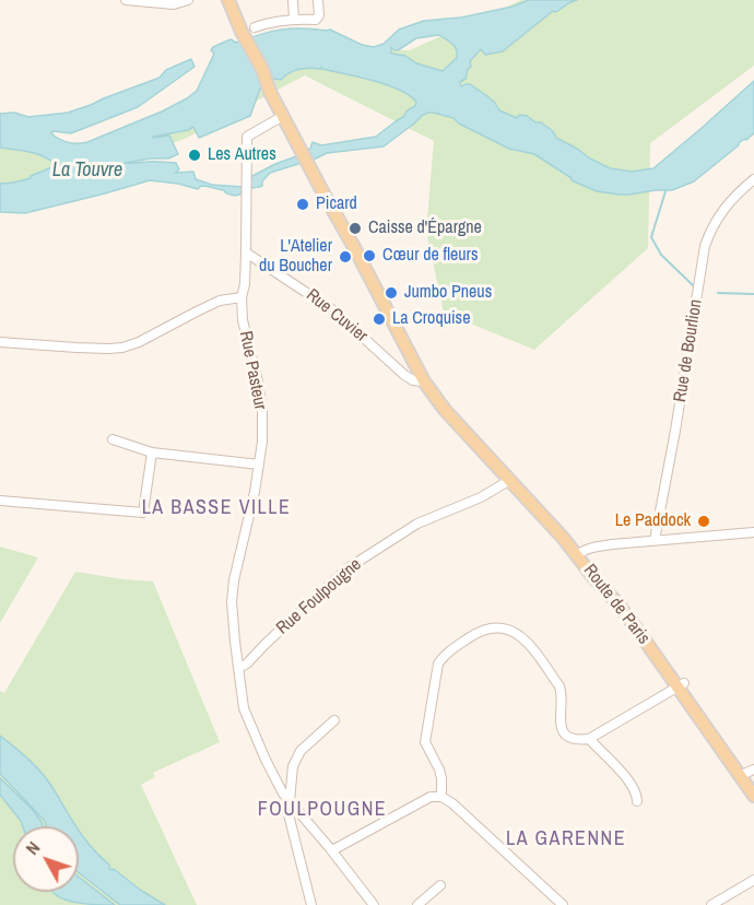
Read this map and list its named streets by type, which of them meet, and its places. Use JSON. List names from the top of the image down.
{
  "streets": {
    "main road": ["Route de Paris"],
    "street": [
      "Rue Cuvier",
      "Rue de Bourlion",
      "Rue Pasteur",
      "Rue Foulpougne"
    ]
  },
  "crossings": [
    ["Rue Cuvier", "Rue Pasteur"],
    ["Rue Cuvier", "Route de Paris"],
    ["Rue Pasteur", "Rue Foulpougne"],
    ["Rue Pasteur", "Route de Paris"],
    ["Rue Foulpougne", "Route de Paris"]
  ],
  "districts": ["LA BASSE VILLE", "FOULPOUGNE", "LA GARENNE"],
  "water": ["La Touvre"],
  "places": [
    "Les Autres",
    "Picard",
    "Caisse d'Épargne",
    "Cœur de fleurs",
    "L'Atelier du Boucher",
    "Jumbo Pneus",
    "La Croquise",
    "Le Paddock"
  ],
  "north": "top left"
}
